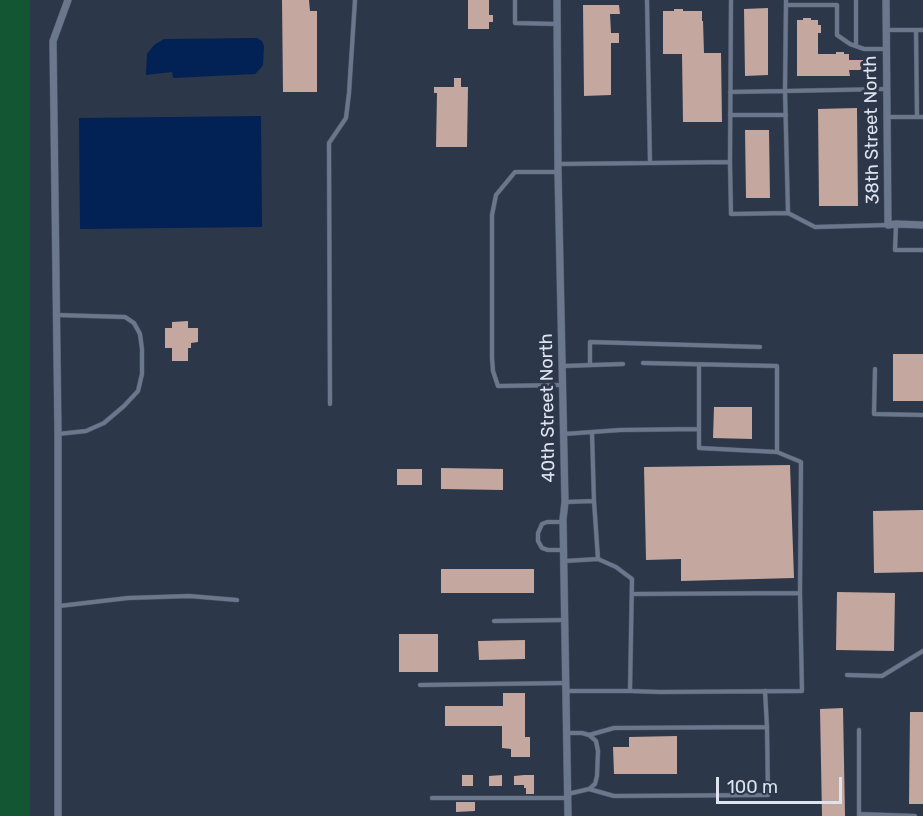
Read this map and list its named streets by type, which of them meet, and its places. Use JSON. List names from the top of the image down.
{
  "streets": {
    "street": ["38th Street North", "40th Street North"]
  },
  "scale_bar": "100 m"
}
